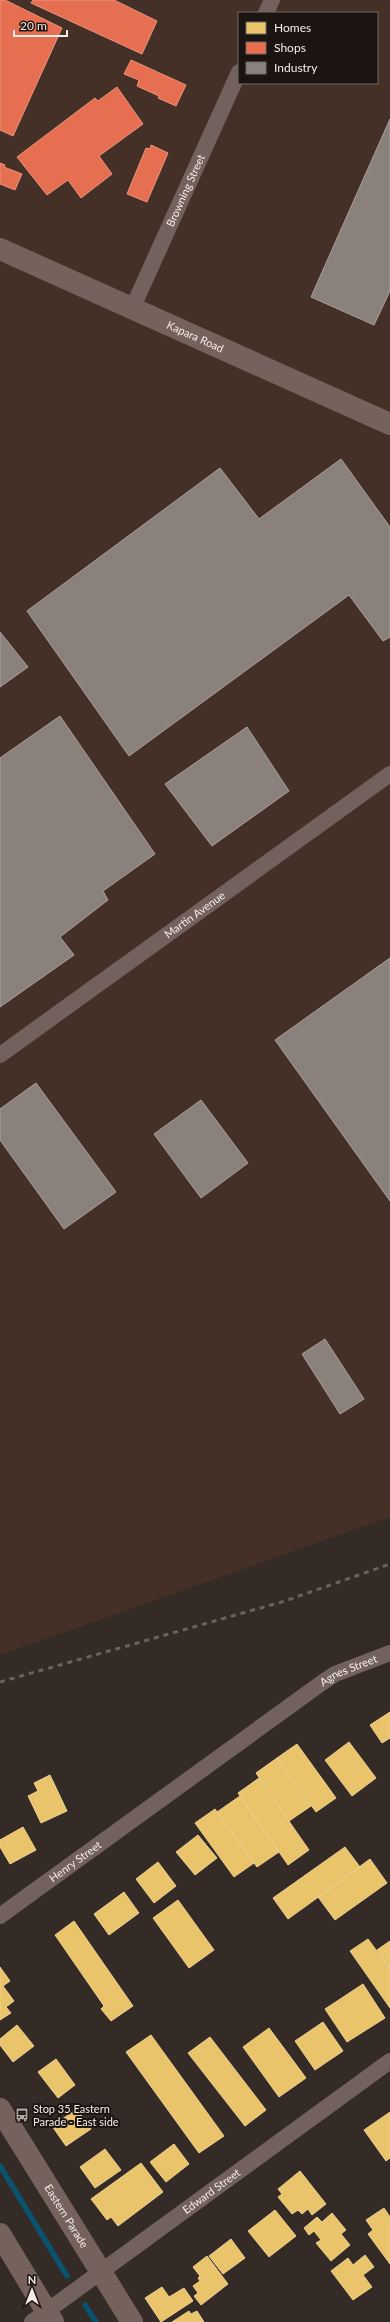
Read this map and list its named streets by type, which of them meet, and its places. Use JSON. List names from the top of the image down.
{
  "streets": {
    "street": [
      "Browning Street",
      "Kapara Road",
      "Martin Avenue",
      "Agnes Street",
      "Henry Street",
      "Edward Street",
      "Eastern Parade"
    ]
  },
  "crossings": [
    ["Browning Street", "Kapara Road"],
    ["Agnes Street", "Henry Street"],
    ["Edward Street", "Eastern Parade"]
  ],
  "places": {
    "bus stop": ["Stop 35 Eastern Parade - East side"]
  },
  "legend": ["Homes", "Shops", "Industry"],
  "scale_bar": "20 m",
  "north": "top"
}
